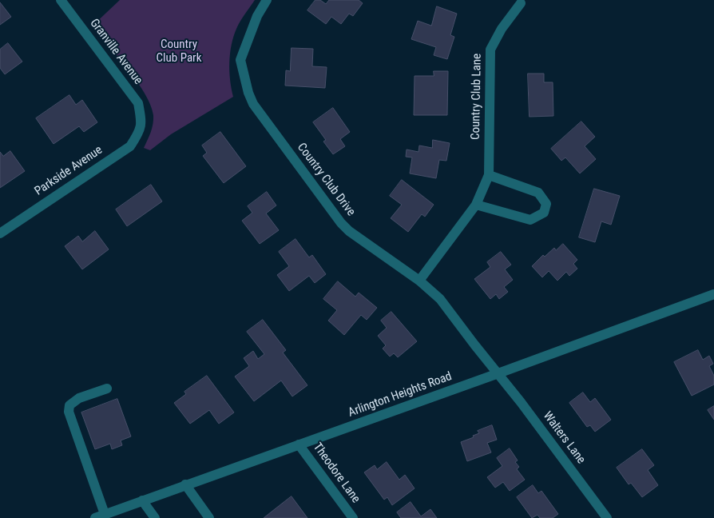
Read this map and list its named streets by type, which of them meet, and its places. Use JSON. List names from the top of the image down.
{
  "streets": {
    "street": [
      "Granville Avenue",
      "Country Club Lane",
      "Parkside Avenue",
      "Country Club Drive",
      "Arlington Heights Road",
      "Walters Lane",
      "Theodore Lane"
    ]
  },
  "crossings": [
    ["Granville Avenue", "Parkside Avenue"],
    ["Country Club Lane", "Country Club Drive"],
    ["Country Club Drive", "Arlington Heights Road"],
    ["Country Club Drive", "Walters Lane"],
    ["Arlington Heights Road", "Walters Lane"],
    ["Arlington Heights Road", "Theodore Lane"]
  ],
  "parks": ["Country Club Park"]
}
